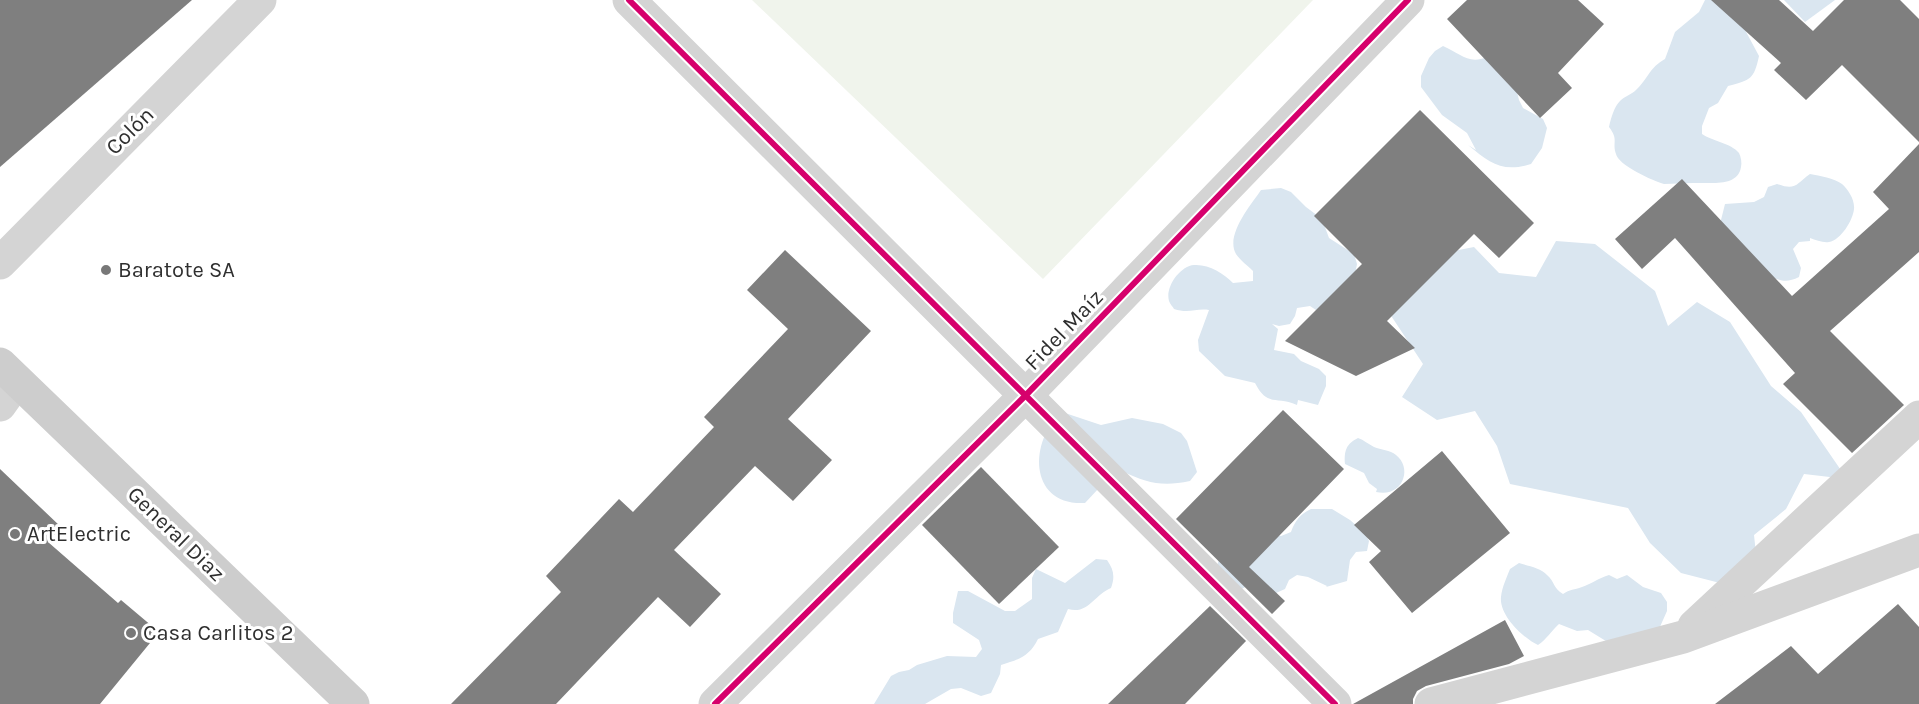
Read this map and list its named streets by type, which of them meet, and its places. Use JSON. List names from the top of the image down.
{
  "streets": {
    "main road": ["General Diaz"],
    "street": ["Colón", "Fidel Maíz"]
  },
  "places": ["Baratote SA", "ArtElectric", "Casa Carlitos 2"]
}
